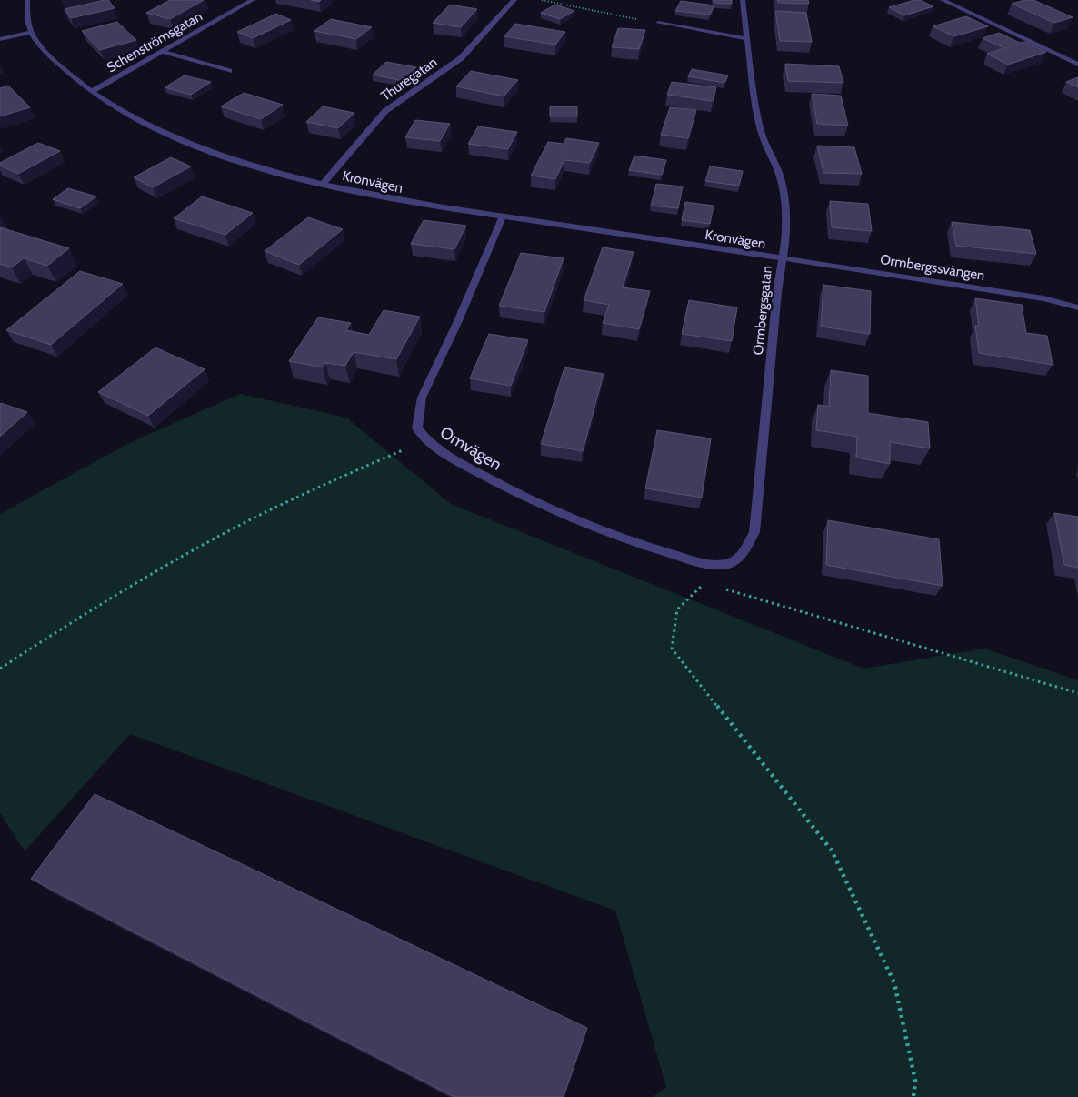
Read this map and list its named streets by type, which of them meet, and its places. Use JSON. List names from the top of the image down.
{
  "streets": {
    "street": [
      "Schenströmsgatan",
      "Thuregatan",
      "Kronvägen",
      "Ormbergssvängen",
      "Ormbergsgatan",
      "Omvägen"
    ]
  },
  "crossings": [
    ["Schenströmsgatan", "Kronvägen"],
    ["Thuregatan", "Kronvägen"],
    ["Kronvägen", "Ormbergssvängen"],
    ["Kronvägen", "Ormbergsgatan"],
    ["Kronvägen", "Omvägen"],
    ["Ormbergssvängen", "Ormbergsgatan"],
    ["Ormbergsgatan", "Omvägen"]
  ]
}
